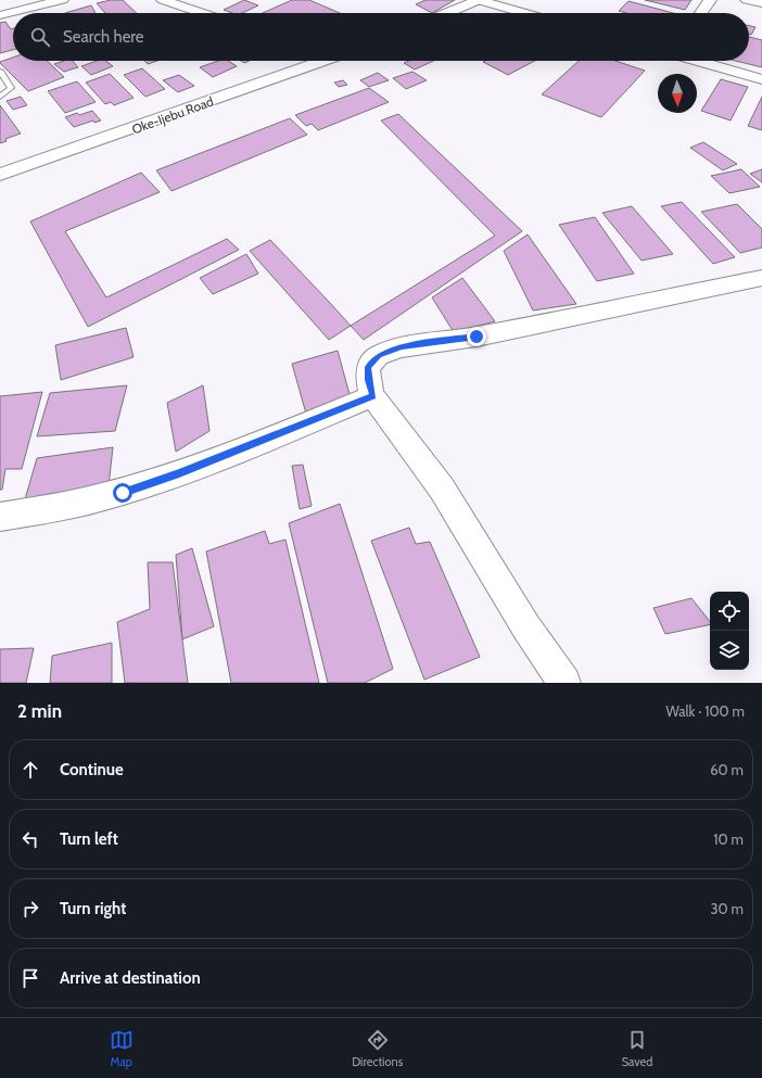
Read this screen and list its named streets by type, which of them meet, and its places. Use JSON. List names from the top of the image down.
{
  "streets": {
    "main road": ["Oke-Ijebu Road"]
  },
  "north": "bottom",
  "page": {
    "search": "Search here",
    "heading": ["2 min", "Walk · 100 m"],
    "list": [
      ["Continue", "60 m"],
      ["Turn left", "10 m"],
      ["Turn right", "30 m"],
      "Arrive at destination"
    ],
    "nav": ["Map", "Directions", "Saved"]
  }
}
